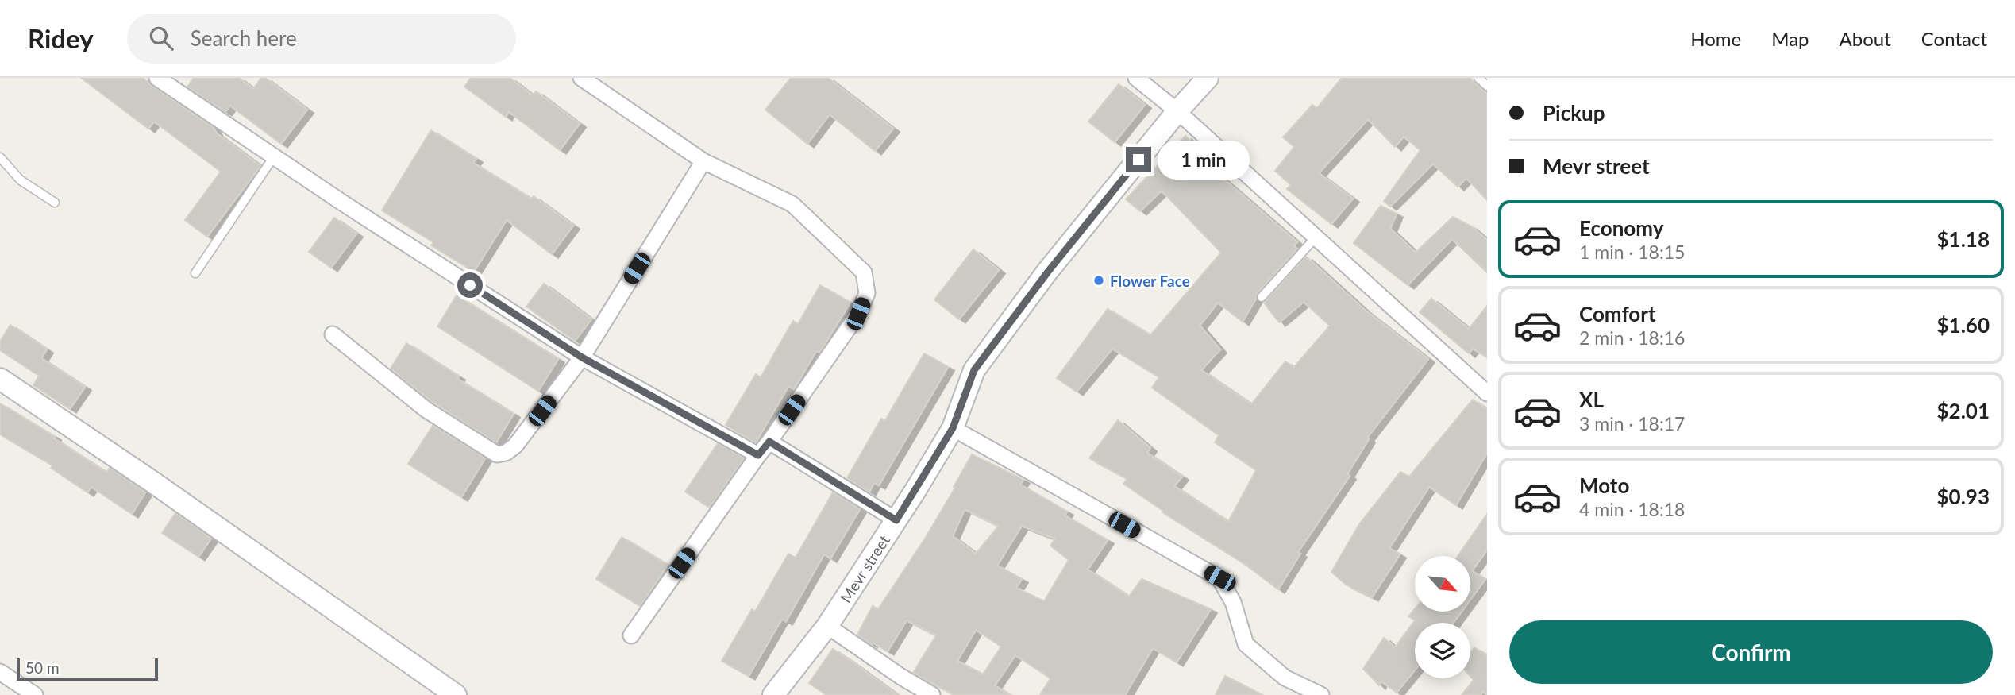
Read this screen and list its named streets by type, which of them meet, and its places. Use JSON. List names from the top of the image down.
{
  "streets": {
    "street": ["Mevr street"]
  },
  "places": ["Flower Face"],
  "scale_bar": "50 m",
  "north": "bottom right",
  "page": {
    "header": "Ridey",
    "search": "Search here",
    "nav": [
      "Home",
      "Map",
      "About",
      "Contact"
    ],
    "banner": ["Pickup", "Mevr street"],
    "bubble": "1 min",
    "list": [
      {
        "name": "Economy",
        "note": "1 min · 18:15",
        "value": "$1.18"
      },
      {
        "name": "Comfort",
        "note": "2 min · 18:16",
        "value": "$1.60"
      },
      {
        "name": "XL",
        "note": "3 min · 18:17",
        "value": "$2.01"
      },
      {
        "name": "Moto",
        "note": "4 min · 18:18",
        "value": "$0.93"
      }
    ],
    "buttons": "Confirm",
    "scale": "50 m"
  }
}
